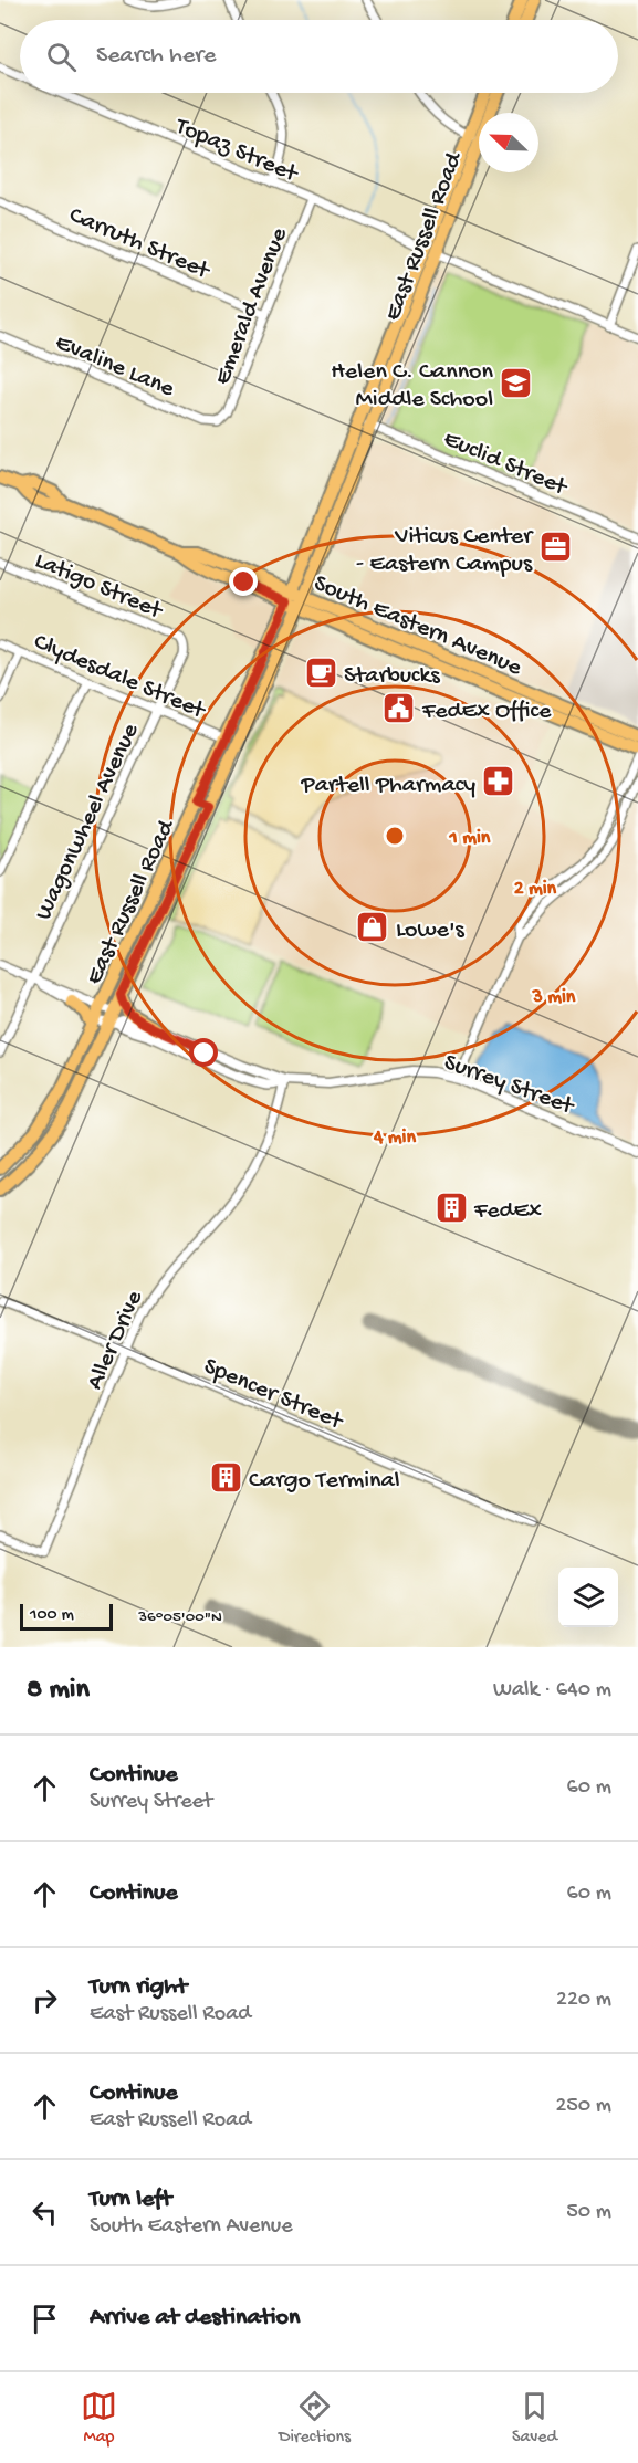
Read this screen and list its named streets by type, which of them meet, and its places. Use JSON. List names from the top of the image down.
{
  "streets": {
    "main road": ["East Russell Road", "South Eastern Avenue"],
    "street": [
      "Topaz Street",
      "Carruth Street",
      "Emerald Avenue",
      "Evaline Lane",
      "Euclid Street",
      "Latigo Street",
      "Clydesdale Street",
      "Wagonwheel Avenue",
      "Surrey Street",
      "Aller Drive",
      "Spencer Street"
    ]
  },
  "crossings": [
    ["Topaz Street", "East Russell Road"],
    ["Topaz Street", "Emerald Avenue"],
    ["East Russell Road", "Euclid Street"],
    ["East Russell Road", "South Eastern Avenue"],
    ["East Russell Road", "Clydesdale Street"],
    ["East Russell Road", "Surrey Street"],
    ["Carruth Street", "Emerald Avenue"],
    ["Emerald Avenue", "Evaline Lane"],
    ["Latigo Street", "Wagonwheel Avenue"],
    ["Clydesdale Street", "Wagonwheel Avenue"],
    ["Wagonwheel Avenue", "Surrey Street"],
    ["Surrey Street", "Aller Drive"],
    ["Aller Drive", "Spencer Street"]
  ],
  "places": {
    "school or university": ["Helen C. Cannon Middle School"],
    "office": ["Viticus Center - Eastern Campus"],
    "cafe": ["Starbucks"],
    "public building": ["FedEx Office"],
    "pharmacy": ["Partell Pharmacy"],
    "shop": ["Lowe's"],
    "building": ["FedEx", "Cargo Terminal"]
  },
  "scale_bar": "100 m",
  "north": "top left",
  "page": {
    "search": "Search here",
    "scale": "100 m",
    "heading": ["8 min", "Walk · 640 m"],
    "list": [
      ["Continue", "Surrey Street", "60 m"],
      ["Continue", "60 m"],
      ["Turn right", "East Russell Road", "220 m"],
      ["Continue", "East Russell Road", "250 m"],
      ["Turn left", "South Eastern Avenue", "50 m"],
      "Arrive at destination"
    ],
    "nav": ["Map", "Directions", "Saved"]
  },
  "coordinates": ["36°05'00\"N"],
  "rings": [
    "1 min",
    "2 min",
    "3 min",
    "4 min"
  ]
}
